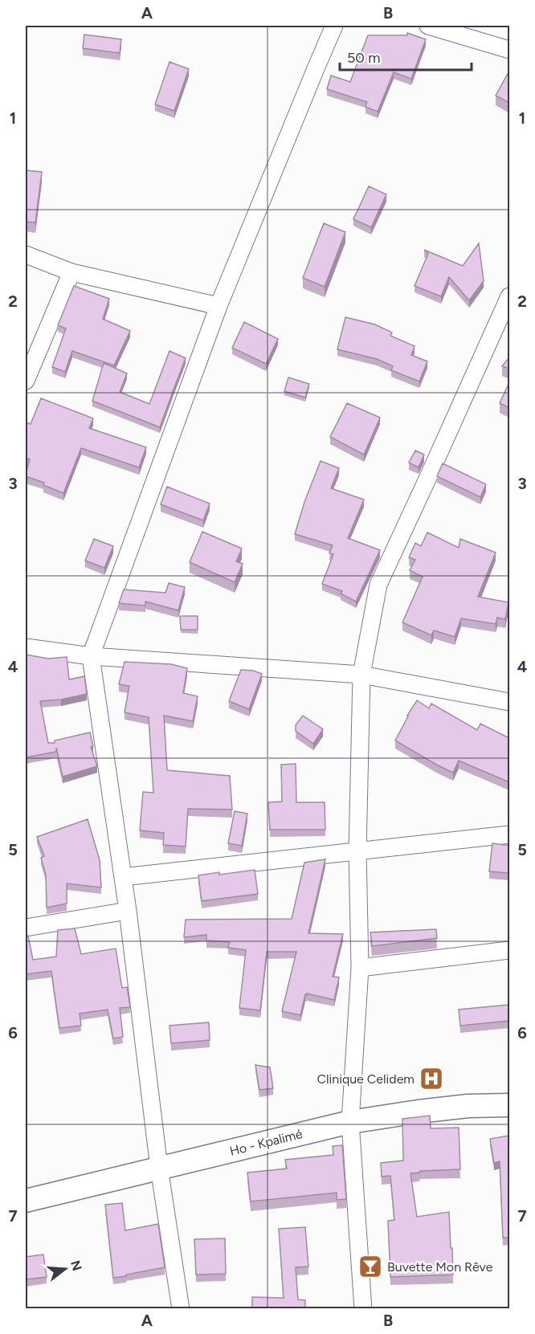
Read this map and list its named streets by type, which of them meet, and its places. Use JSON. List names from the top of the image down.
{
  "streets": {
    "main road": ["Ho - Kpalimé"]
  },
  "places": {
    "hospital": ["Clinique Celidem"],
    "bar": ["Buvette Mon Rêve"]
  },
  "scale_bar": "50 m",
  "north": "right",
  "grid": {
    "columns": ["A", "B"],
    "rows": [
      "1",
      "2",
      "3",
      "4",
      "5",
      "6",
      "7"
    ]
  }
}
